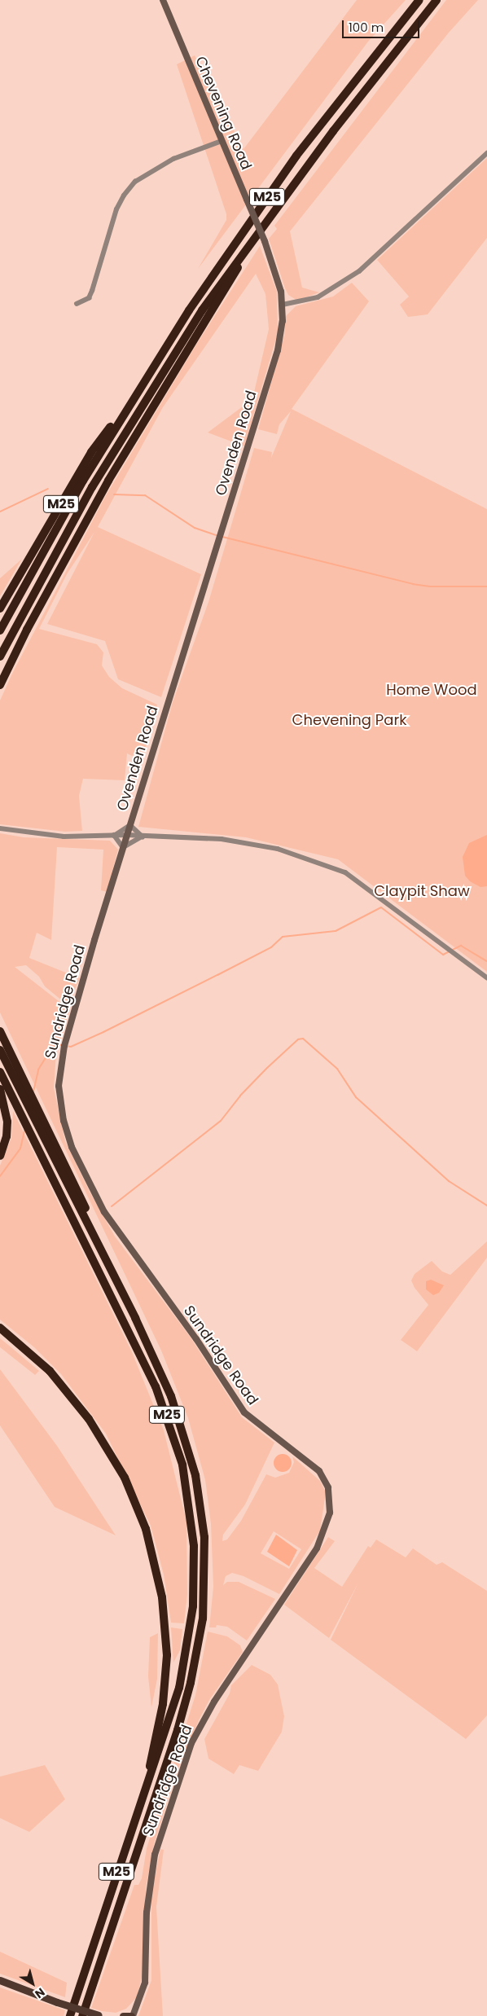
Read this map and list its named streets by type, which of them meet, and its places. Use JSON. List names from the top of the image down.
{
  "streets": {
    "highway": ["M25"],
    "main road": ["Chevening Road", "Ovenden Road", "Sundridge Road"]
  },
  "crossings": [
    ["Chevening Road", "Ovenden Road"],
    ["Ovenden Road", "Sundridge Road"]
  ],
  "parks": ["Home Wood", "Chevening Park", "Claypit Shaw"],
  "scale_bar": "100 m",
  "north": "bottom right"
}
